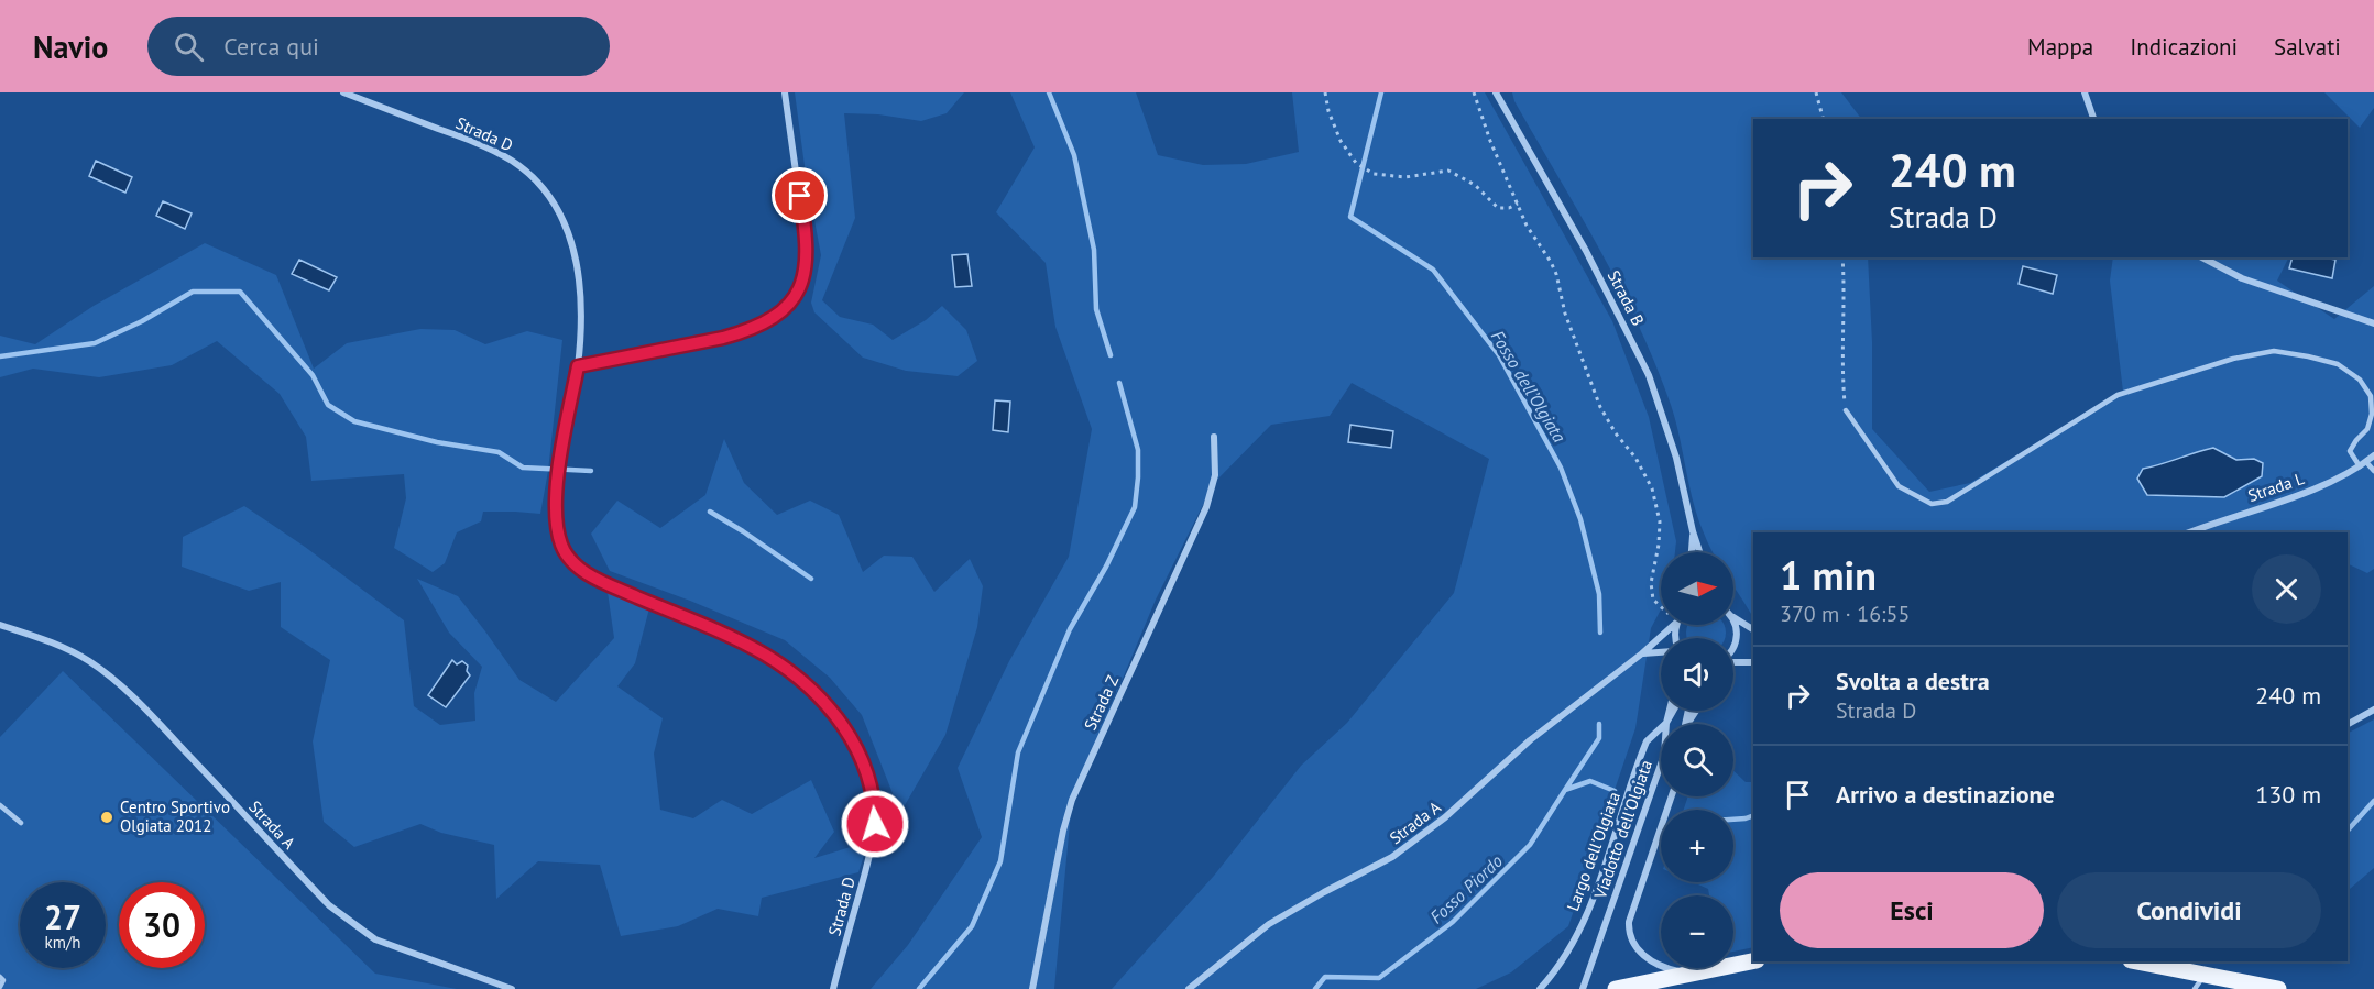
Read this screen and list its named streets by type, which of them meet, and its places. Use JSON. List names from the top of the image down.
{
  "streets": {
    "street": [
      "Strada D",
      "Strada B",
      "Strada L",
      "Strada Z",
      "Strada A",
      "Viadotto dell'Olgiata",
      "Largo dell'Olgiata"
    ]
  },
  "water": ["Fosso dell’Olgiata", "Fosso Piordo"],
  "places": ["Centro Sportivo Olgiata 2012"],
  "north": "right",
  "page": {
    "header": "Navio",
    "search": "Cerca qui",
    "nav": ["Mappa", "Indicazioni", "Salvati"],
    "turn": ["240 m", "Strada D"],
    "heading": ["1 min", "370 m · 16:55"],
    "map_buttons": ["+", "−"],
    "list": [
      {
        "name": "Svolta a destra",
        "note": "Strada D",
        "value": "240 m"
      },
      {
        "name": "Arrivo a destinazione",
        "value": "130 m"
      }
    ],
    "buttons": ["Esci", "Condividi"],
    "speed": "27 km/h",
    "limit": "30"
  }
}
